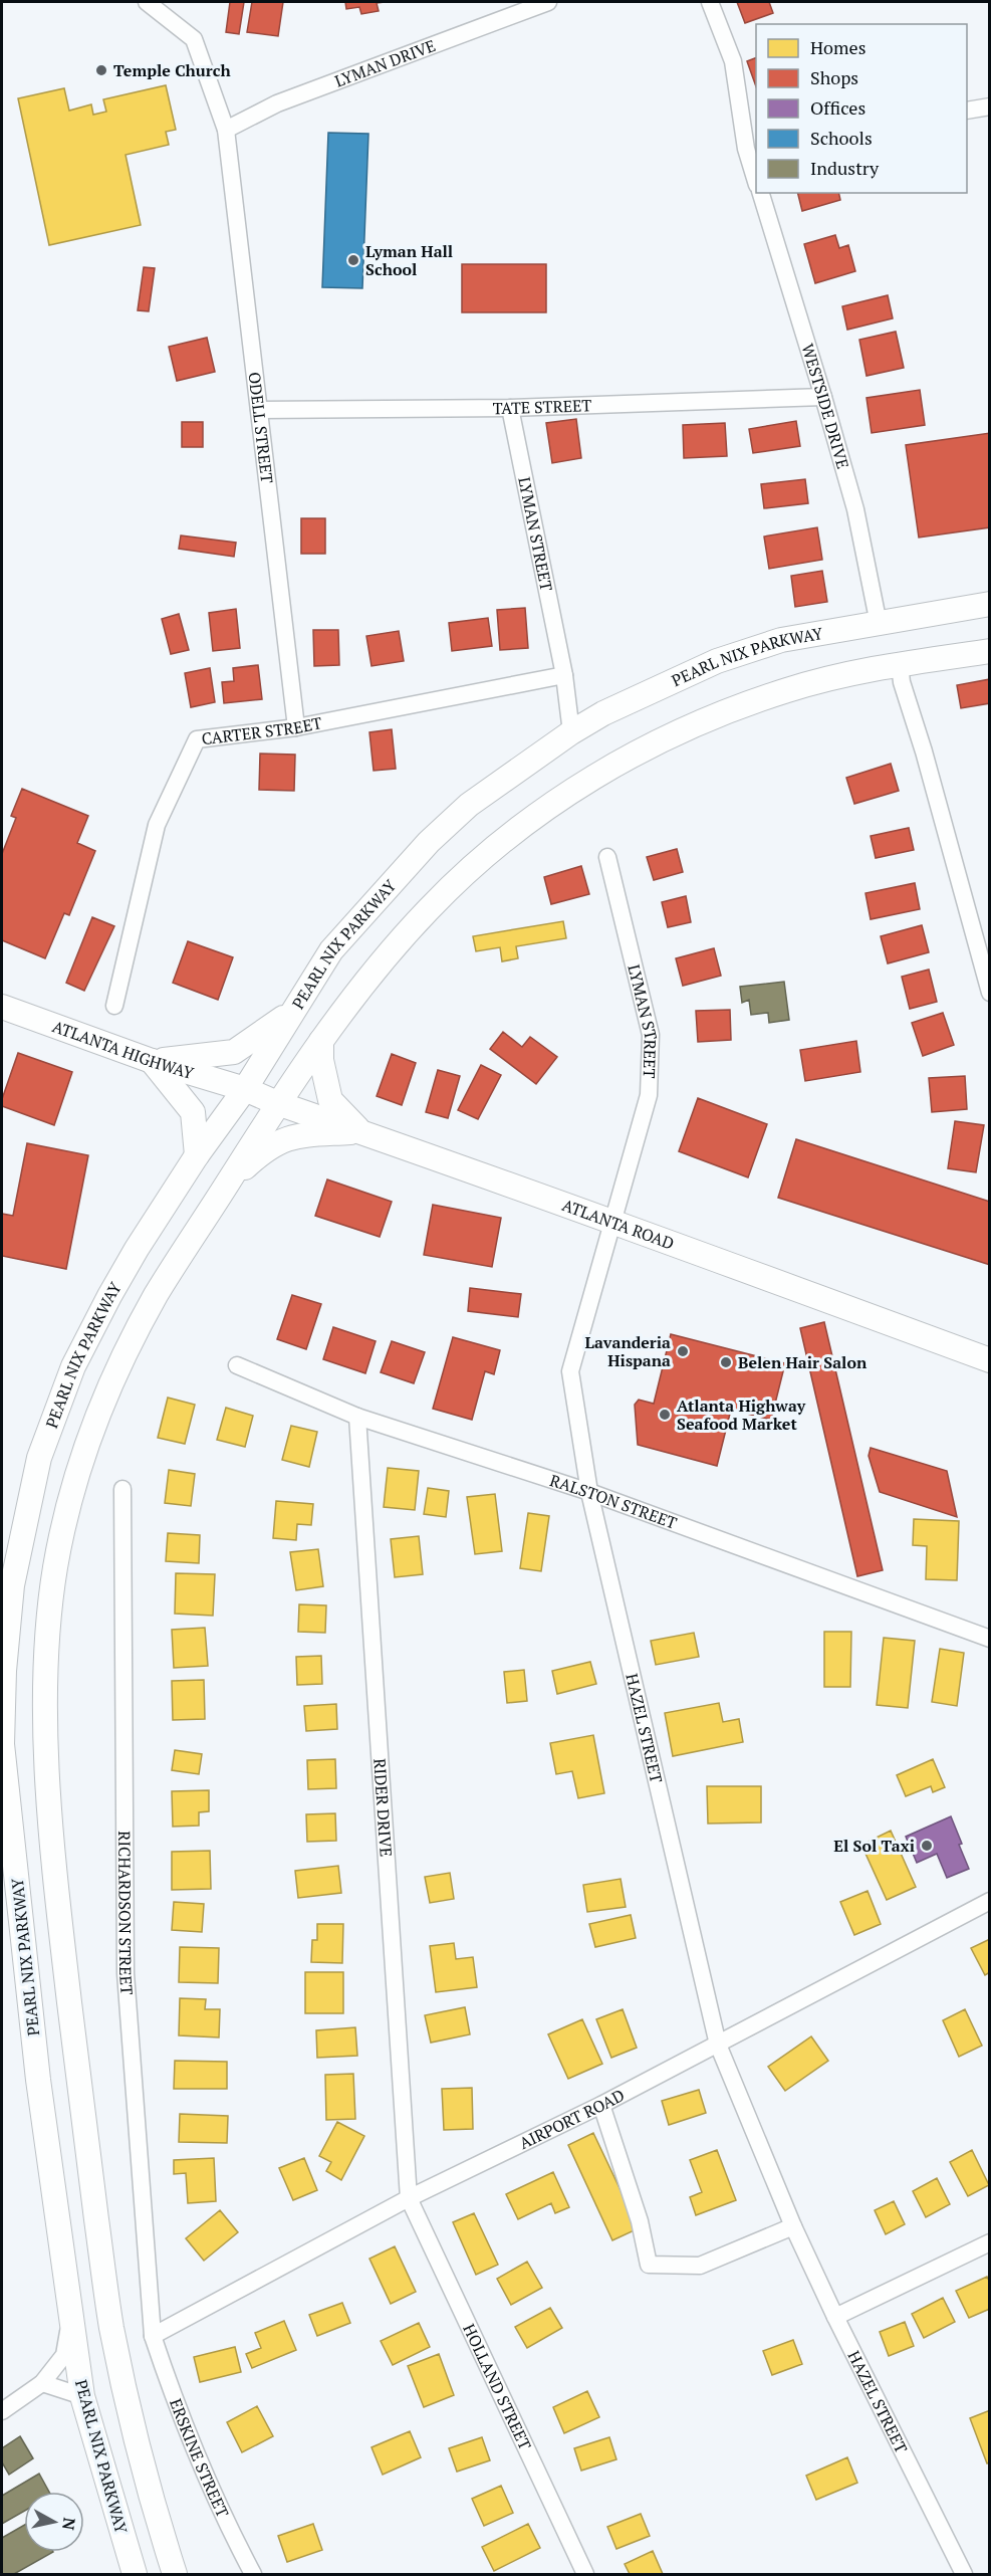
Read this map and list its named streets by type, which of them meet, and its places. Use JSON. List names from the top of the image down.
{
  "streets": {
    "main road": ["PEARL NIX PARKWAY", "ATLANTA HIGHWAY", "ATLANTA ROAD"],
    "street": [
      "LYMAN DRIVE",
      "TATE STREET",
      "WESTSIDE DRIVE",
      "ODELL STREET",
      "LYMAN STREET",
      "CARTER STREET",
      "RALSTON STREET",
      "HAZEL STREET",
      "RIDER DRIVE",
      "RICHARDSON STREET",
      "AIRPORT ROAD",
      "HOLLAND STREET",
      "ERSKINE STREET"
    ]
  },
  "crossings": [
    ["LYMAN DRIVE", "ODELL STREET"],
    ["TATE STREET", "WESTSIDE DRIVE"],
    ["TATE STREET", "ODELL STREET"],
    ["TATE STREET", "LYMAN STREET"],
    ["WESTSIDE DRIVE", "PEARL NIX PARKWAY"],
    ["ODELL STREET", "CARTER STREET"],
    ["LYMAN STREET", "PEARL NIX PARKWAY"],
    ["LYMAN STREET", "CARTER STREET"],
    ["LYMAN STREET", "ATLANTA ROAD"],
    ["LYMAN STREET", "HAZEL STREET"],
    ["PEARL NIX PARKWAY", "ATLANTA HIGHWAY"],
    ["PEARL NIX PARKWAY", "ATLANTA ROAD"],
    ["ATLANTA HIGHWAY", "ATLANTA ROAD"],
    ["ATLANTA ROAD", "HAZEL STREET"],
    ["RALSTON STREET", "HAZEL STREET"],
    ["RALSTON STREET", "RIDER DRIVE"],
    ["HAZEL STREET", "AIRPORT ROAD"],
    ["RIDER DRIVE", "AIRPORT ROAD"],
    ["RIDER DRIVE", "HOLLAND STREET"],
    ["RICHARDSON STREET", "AIRPORT ROAD"],
    ["RICHARDSON STREET", "ERSKINE STREET"],
    ["AIRPORT ROAD", "HOLLAND STREET"],
    ["AIRPORT ROAD", "ERSKINE STREET"]
  ],
  "places": [
    "Temple Church",
    "Lyman Hall School",
    "Lavanderia Hispana",
    "Belen Hair Salon",
    "Atlanta Highway Seafood Market",
    "El Sol Taxi"
  ],
  "legend": [
    "Homes",
    "Shops",
    "Offices",
    "Schools",
    "Industry"
  ],
  "north": "right"
}
